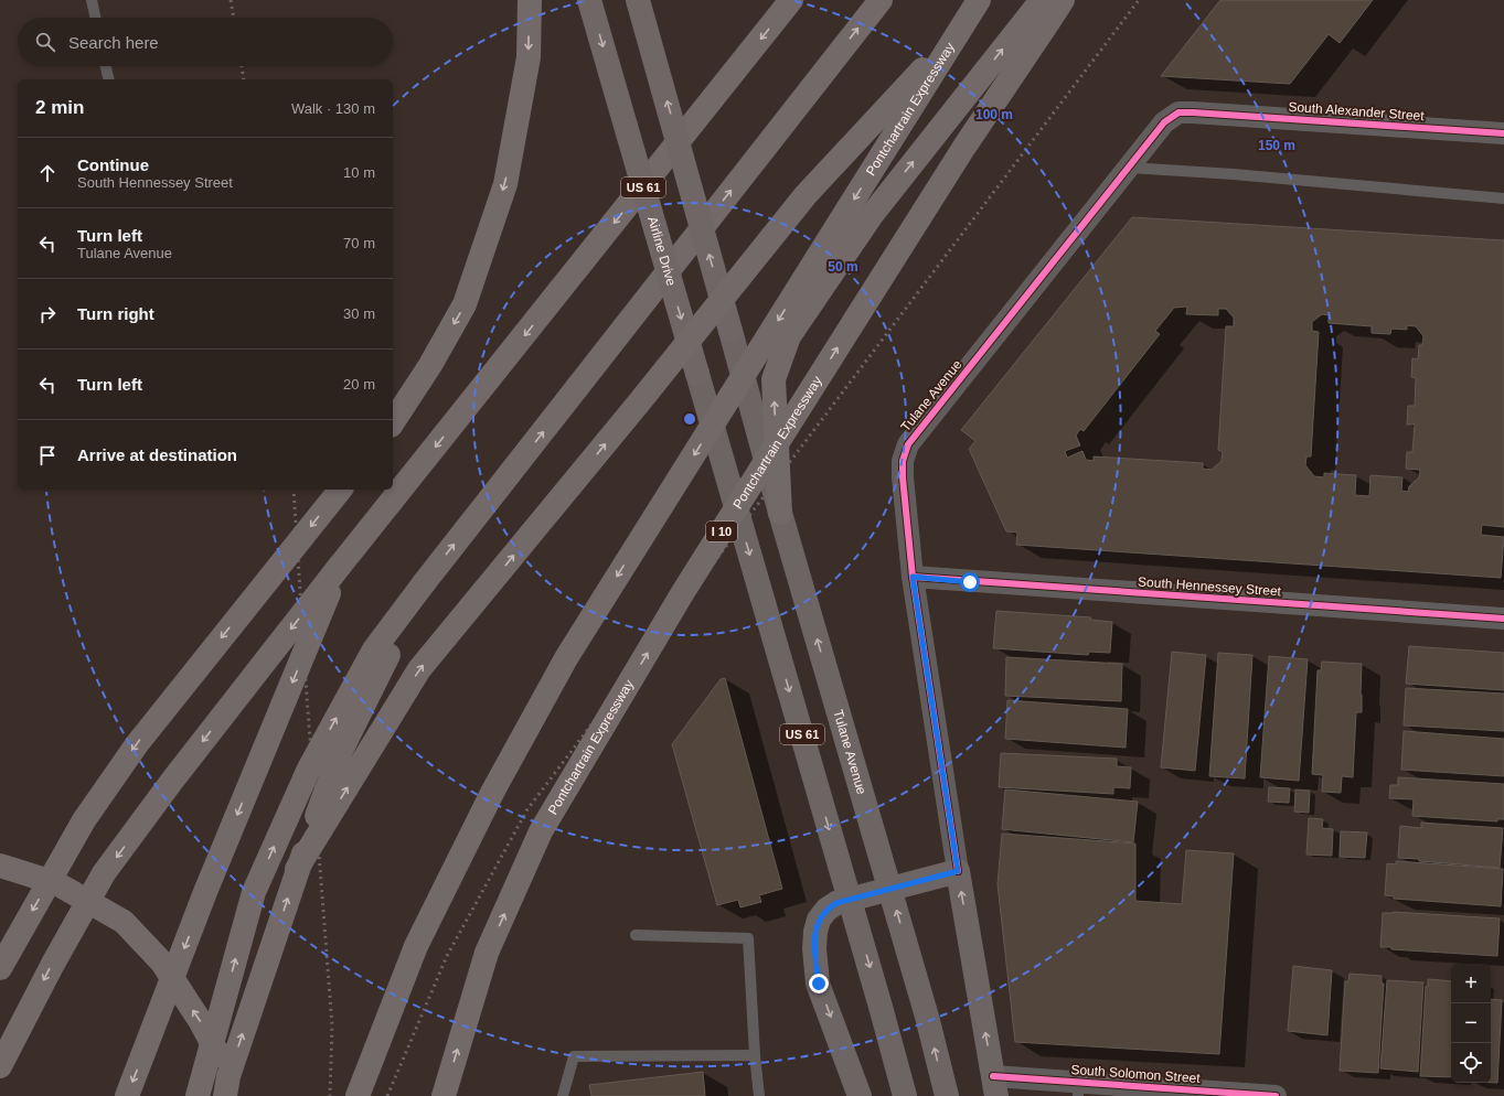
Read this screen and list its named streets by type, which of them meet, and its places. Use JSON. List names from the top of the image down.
{
  "streets": {
    "highway": [
      "Pontchartrain Expressway",
      "US 61",
      "Airline Drive",
      "I 10"
    ],
    "main road": ["Tulane Avenue"],
    "street": ["South Alexander Street", "South Hennessey Street", "South Solomon Street"]
  },
  "crossings": [
    ["South Alexander Street", "Tulane Avenue"],
    ["US 61", "Airline Drive"],
    ["US 61", "Tulane Avenue"],
    ["Tulane Avenue", "South Hennessey Street"]
  ],
  "page": {
    "search": "Search here",
    "heading": ["2 min", "Walk · 130 m"],
    "list": [
      ["Continue", "South Hennessey Street", "10 m"],
      ["Turn left", "Tulane Avenue", "70 m"],
      ["Turn right", "30 m"],
      ["Turn left", "20 m"],
      "Arrive at destination"
    ],
    "map_buttons": ["+", "−"]
  },
  "rings": ["100 m", "150 m", "50 m"]
}
